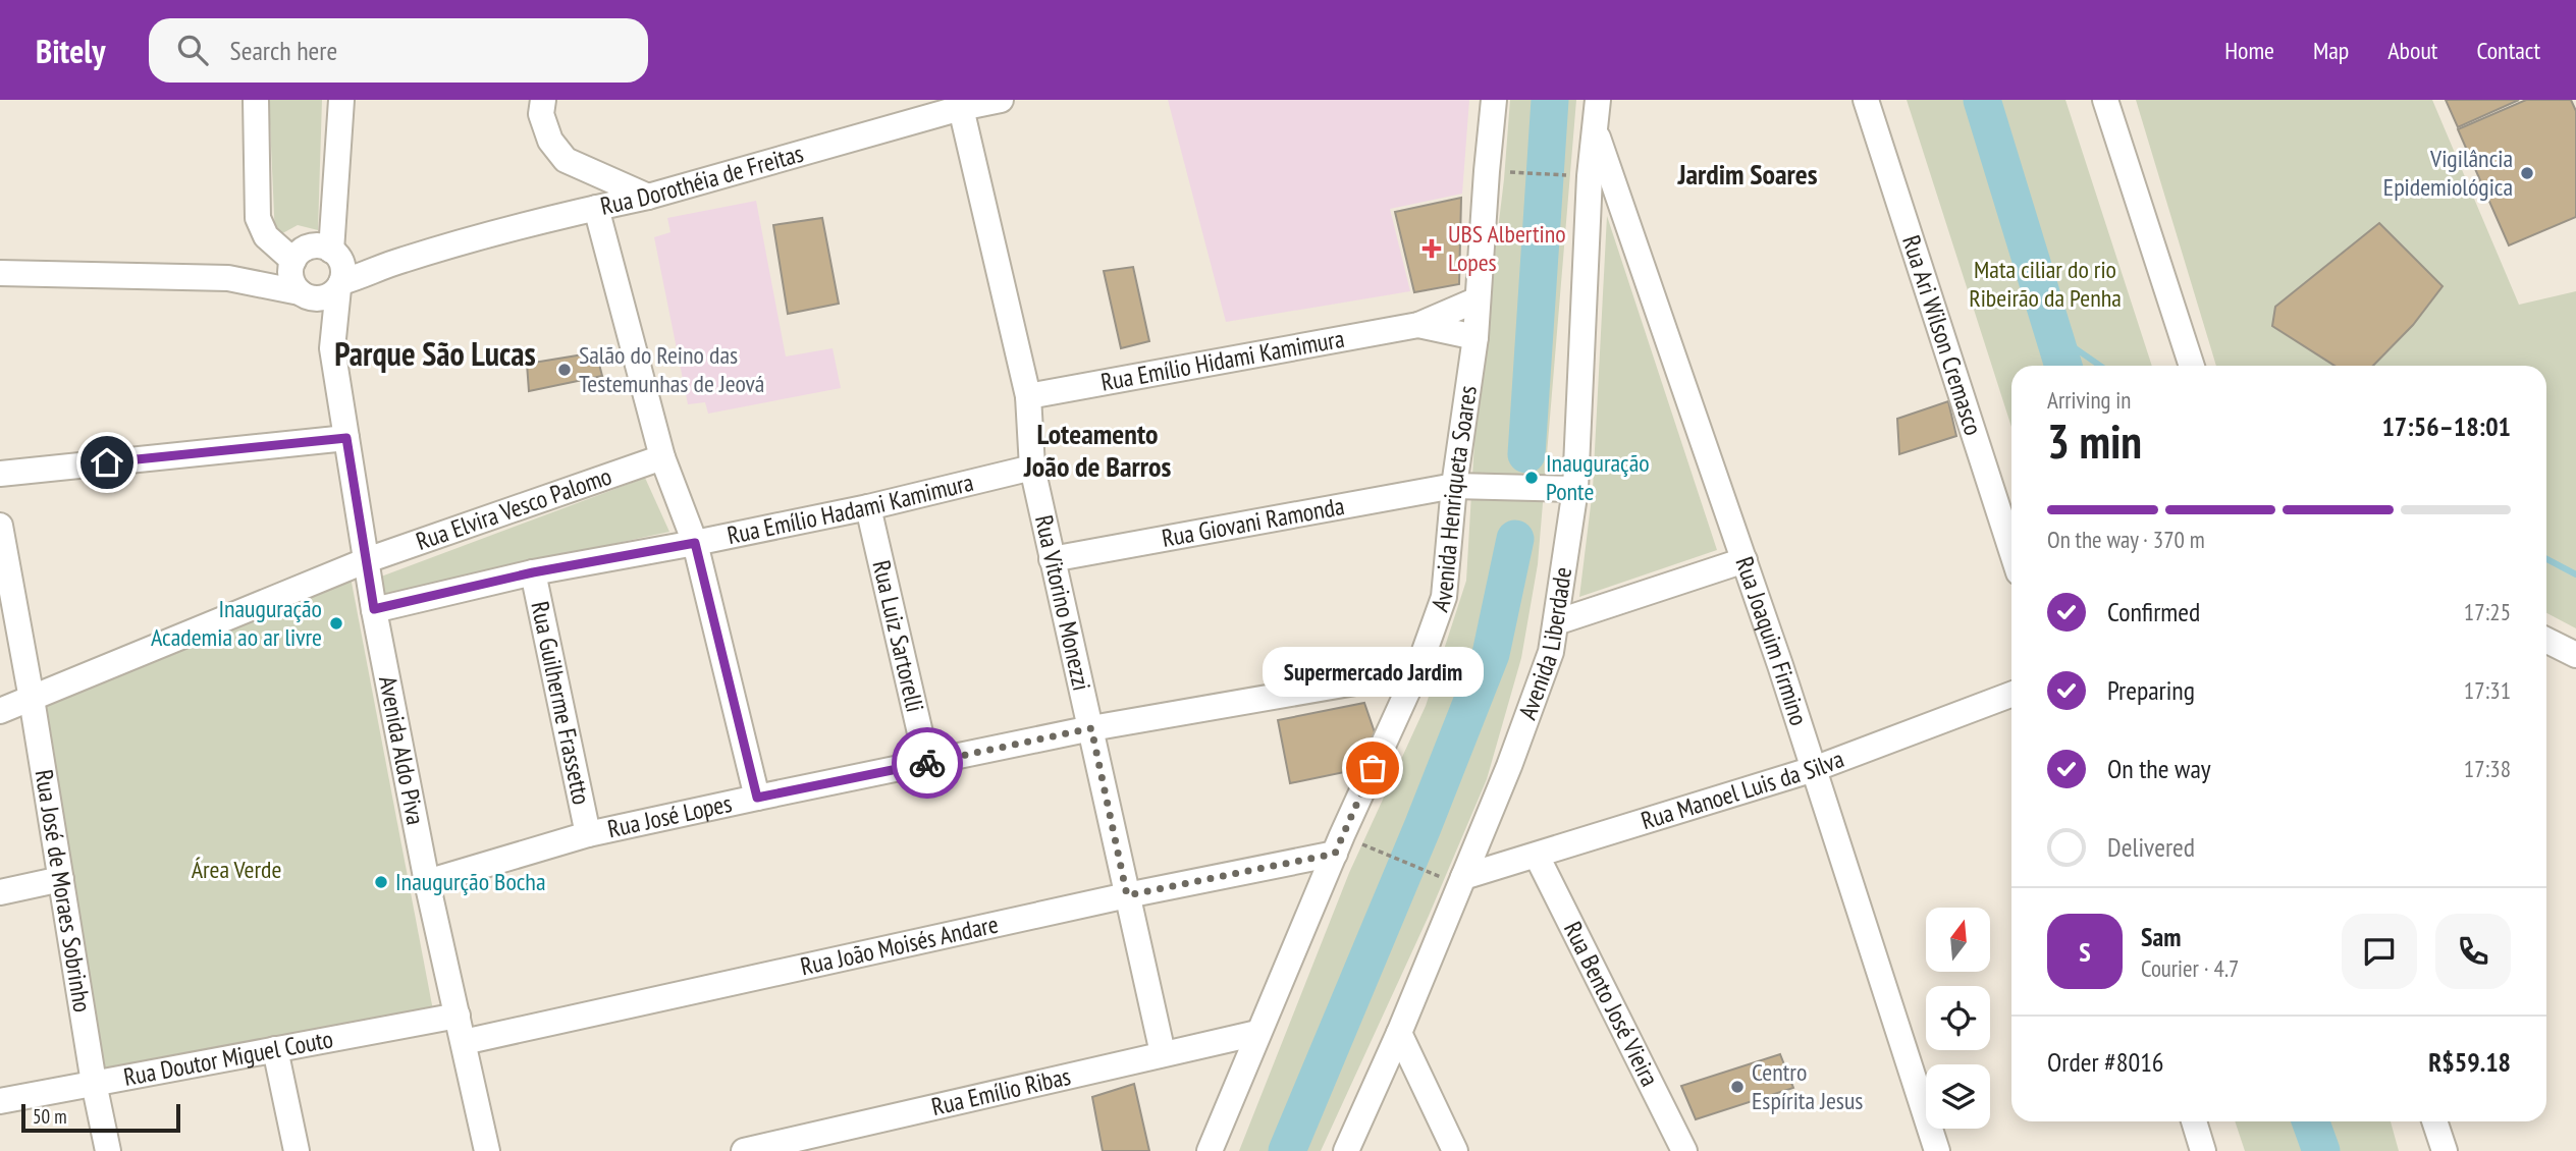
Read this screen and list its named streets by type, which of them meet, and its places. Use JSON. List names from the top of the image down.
{
  "streets": {
    "street": [
      "Rua Dorothéia de Freitas",
      "Rua Ari Wilson Cremasco",
      "Rua Emílio Hidami Kamimura",
      "Avenida Henriqueta Soares",
      "Rua Elvira Vesco Palomo",
      "Rua Emílio Hadami Kamimura",
      "Rua Giovani Ramonda",
      "Rua Vitorino Monezzi",
      "Rua Luiz Sartorelli",
      "Rua Joaquim Firmino",
      "Avenida Liberdade",
      "Rua Guilherme Frassetto",
      "Avenida Aldo Piva",
      "Rua Manoel Luis da Silva",
      "Rua José Lopes",
      "Rua José de Moraes Sobrinho",
      "Rua João Moisés Andare",
      "Rua Bento José Vieira",
      "Rua Doutor Miguel Couto",
      "Rua Emílio Ribas"
    ]
  },
  "crossings": [
    ["Rua Dorothéia de Freitas", "Rua Vitorino Monezzi"],
    ["Rua Dorothéia de Freitas", "Avenida Aldo Piva"],
    ["Rua Emílio Hidami Kamimura", "Avenida Henriqueta Soares"],
    ["Rua Emílio Hidami Kamimura", "Rua Vitorino Monezzi"],
    ["Avenida Henriqueta Soares", "Rua Giovani Ramonda"],
    ["Avenida Henriqueta Soares", "Rua José Lopes"],
    ["Avenida Henriqueta Soares", "Rua João Moisés Andare"],
    ["Avenida Henriqueta Soares", "Rua Emílio Ribas"],
    ["Rua Elvira Vesco Palomo", "Avenida Aldo Piva"],
    ["Rua Elvira Vesco Palomo", "Rua José de Moraes Sobrinho"],
    ["Rua Emílio Hadami Kamimura", "Rua Vitorino Monezzi"],
    ["Rua Emílio Hadami Kamimura", "Rua Luiz Sartorelli"],
    ["Rua Emílio Hadami Kamimura", "Rua Guilherme Frassetto"],
    ["Rua Emílio Hadami Kamimura", "Avenida Aldo Piva"],
    ["Rua Giovani Ramonda", "Rua Vitorino Monezzi"],
    ["Rua Giovani Ramonda", "Avenida Liberdade"],
    ["Rua Vitorino Monezzi", "Rua José Lopes"],
    ["Rua Vitorino Monezzi", "Rua João Moisés Andare"],
    ["Rua Vitorino Monezzi", "Rua Emílio Ribas"],
    ["Rua Luiz Sartorelli", "Rua José Lopes"],
    ["Rua Joaquim Firmino", "Avenida Liberdade"],
    ["Rua Joaquim Firmino", "Rua Manoel Luis da Silva"],
    ["Avenida Liberdade", "Rua Manoel Luis da Silva"],
    ["Rua Guilherme Frassetto", "Rua José Lopes"],
    ["Avenida Aldo Piva", "Rua José Lopes"],
    ["Avenida Aldo Piva", "Rua João Moisés Andare"],
    ["Avenida Aldo Piva", "Rua Doutor Miguel Couto"],
    ["Rua Manoel Luis da Silva", "Rua Bento José Vieira"],
    ["Rua José de Moraes Sobrinho", "Rua Doutor Miguel Couto"]
  ],
  "districts": ["Jardim Soares", "Parque São Lucas", "Loteamento João de Barros"],
  "parks": ["Mata ciliar do rio Ribeirão da Penha", "Área Verde"],
  "places": {
    "other": [
      "Vigilância Epidemiológica",
      "Salão do Reino das Testemunhas de Jeová",
      "Inauguração Ponte",
      "Inauguração Academia ao ar livre",
      "Supermercado Jardim",
      "Inaugurção Bocha",
      "Centro Espírita Jesus"
    ],
    "health": ["UBS Albertino Lopes"]
  },
  "scale_bar": "50 m",
  "north": "top",
  "page": {
    "header": "Bitely",
    "search": "Search here",
    "nav": [
      "Home",
      "Map",
      "About",
      "Contact"
    ],
    "heading": ["3 min", "Arriving in", "17:56–18:01"],
    "panel": [
      "Sam",
      "Courier · 4.7",
      "Order #8016",
      "R$59.18"
    ],
    "bar": "On the way · 370 m",
    "list": [
      ["Confirmed", "17:25"],
      ["Preparing", "17:31"],
      ["On the way", "17:38"],
      "Delivered"
    ],
    "bubble": "Supermercado Jardim",
    "round": "S",
    "scale": "50 m"
  }
}
